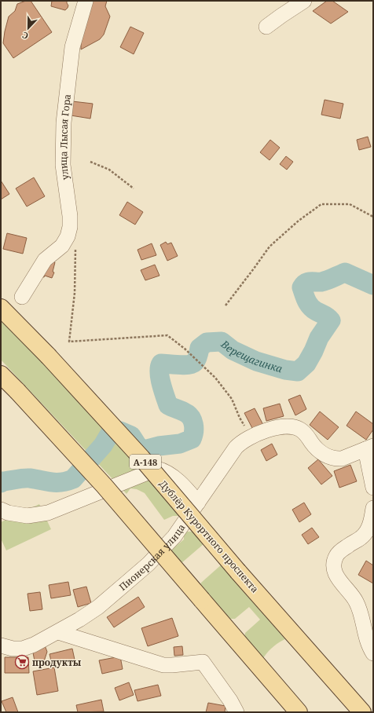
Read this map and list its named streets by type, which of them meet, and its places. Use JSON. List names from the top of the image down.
{
  "streets": {
    "main road": ["А-148", "Дублёр Курортного проспекта"],
    "street": ["улица Лысая Гора", "Пионерская улица"]
  },
  "water": ["Верещагинка"],
  "places": {
    "supermarket": ["продукты"]
  },
  "north": "bottom"
}
